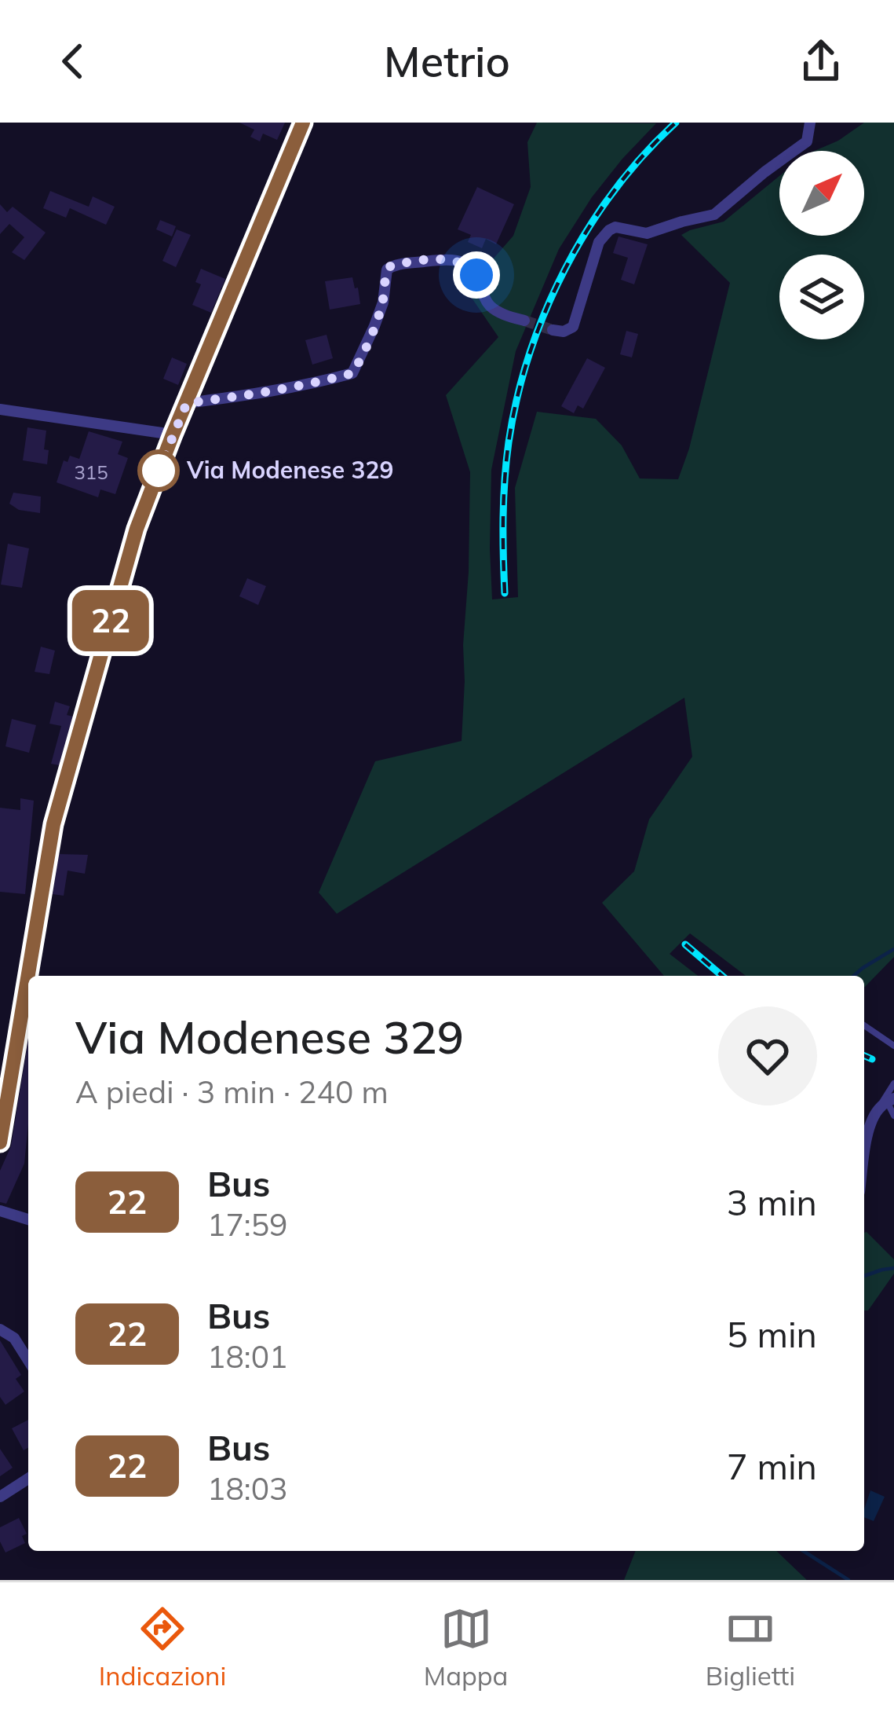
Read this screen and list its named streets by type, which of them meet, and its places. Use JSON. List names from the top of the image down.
{
  "places": ["Via Modenese 329"],
  "lines": ["bus line 22"],
  "house_numbers": ["315"],
  "north": "top right",
  "page": {
    "header": "Metrio",
    "on_map": "22",
    "heading": ["Via Modenese 329", "A piedi · 3 min · 240 m"],
    "list": [
      {
        "mark": "22",
        "name": "Bus",
        "note": "17:59",
        "value": "3 min"
      },
      {
        "mark": "22",
        "name": "Bus",
        "note": "18:01",
        "value": "5 min"
      },
      {
        "mark": "22",
        "name": "Bus",
        "note": "18:03",
        "value": "7 min"
      }
    ],
    "tabs": ["Indicazioni", "Mappa", "Biglietti"]
  }
}
